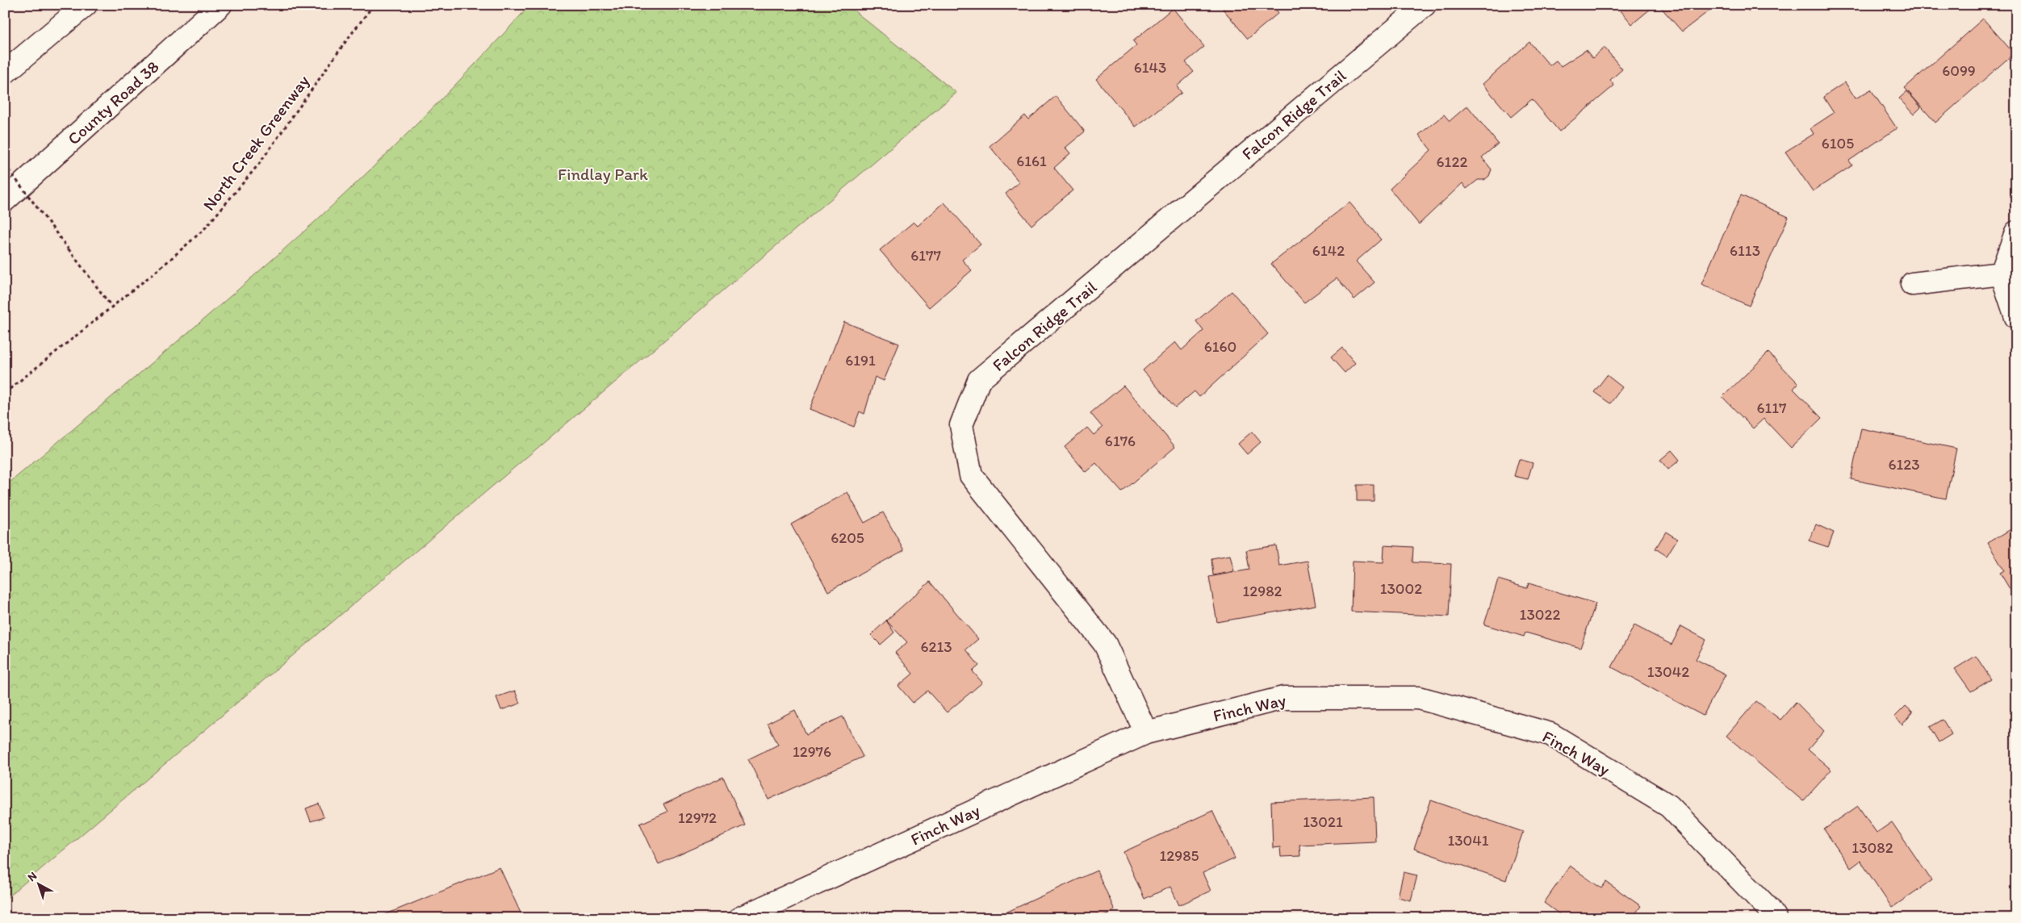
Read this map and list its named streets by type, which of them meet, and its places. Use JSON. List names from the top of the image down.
{
  "streets": {
    "street": ["County Road 38", "Falcon Ridge Trail", "Finch Way"],
    "path": ["North Creek Greenway"]
  },
  "crossings": [
    ["Falcon Ridge Trail", "Finch Way"]
  ],
  "parks": ["Findlay Park"],
  "house_numbers": [
    "6143",
    "6099",
    "6105",
    "6161",
    "6122",
    "6142",
    "6113",
    "6177",
    "6160",
    "6191",
    "6117",
    "6176",
    "6123",
    "6205",
    "13002",
    "12982",
    "13022",
    "6213",
    "13042",
    "12976",
    "12972",
    "13021",
    "13041",
    "13082",
    "12985"
  ],
  "north": "top left"
}
